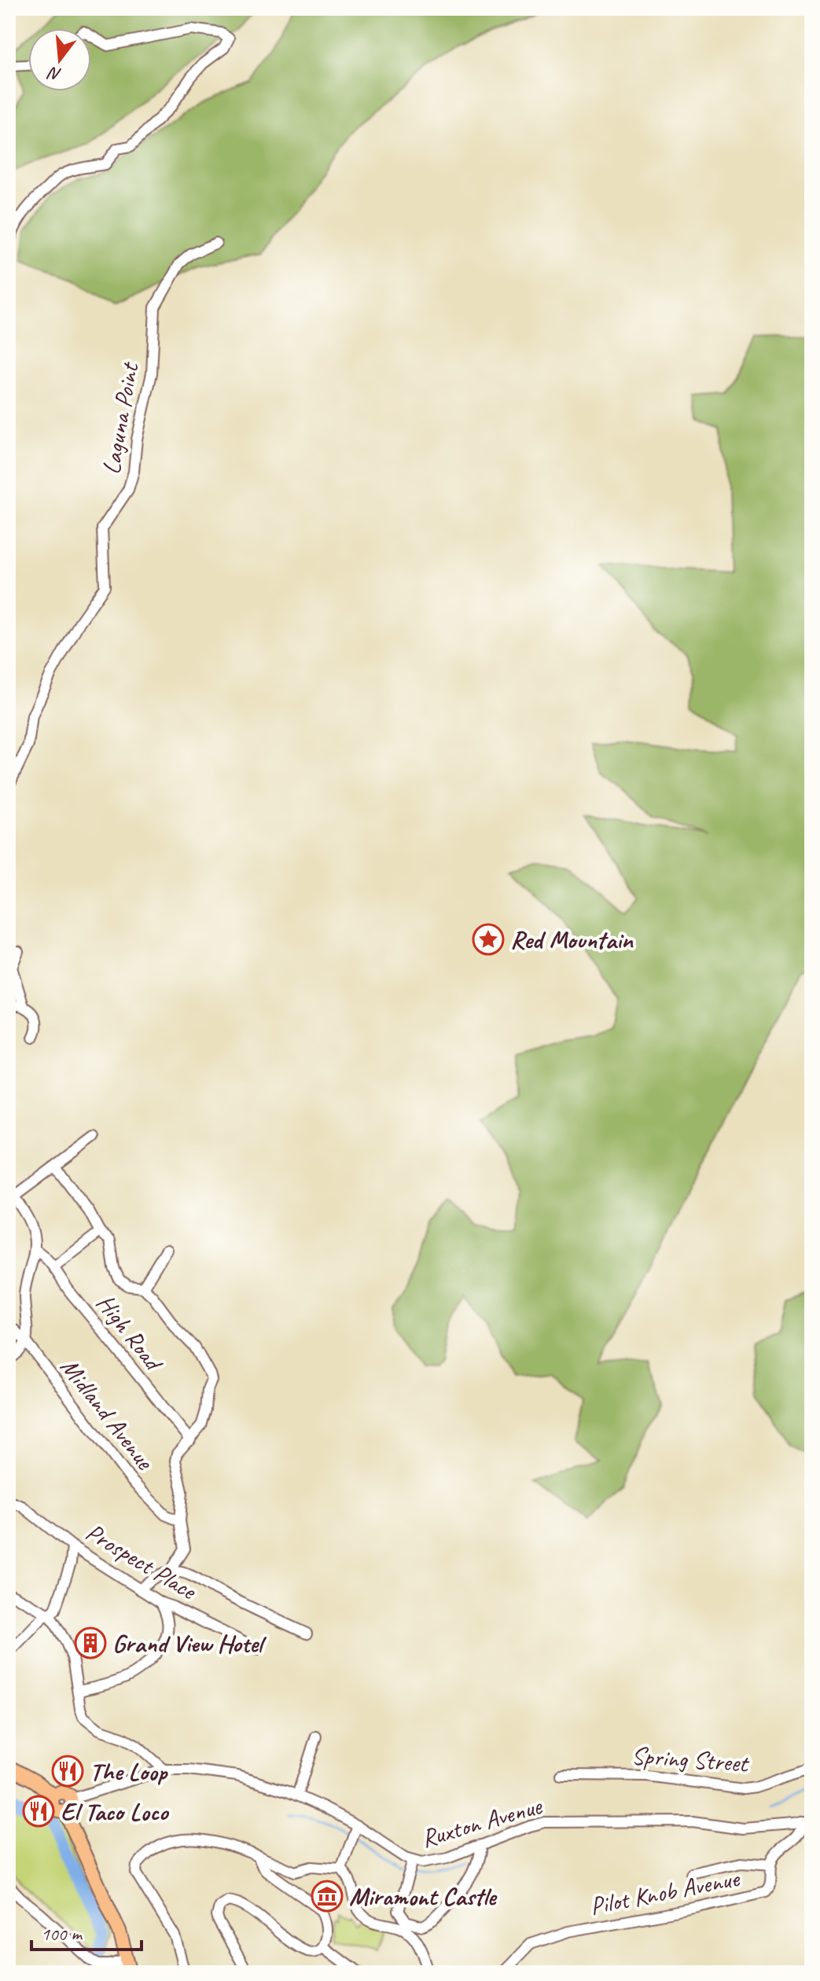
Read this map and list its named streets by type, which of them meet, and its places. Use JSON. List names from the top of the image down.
{
  "streets": {
    "street": [
      "Laguna Point",
      "High Road",
      "Midland Avenue",
      "Prospect Place",
      "Spring Street",
      "Ruxton Avenue",
      "Pilot Knob Avenue"
    ]
  },
  "crossings": [
    ["Ruxton Avenue", "Pilot Knob Avenue"]
  ],
  "places": {
    "place": ["Red Mountain"],
    "building": ["Grand View Hotel"],
    "restaurant": ["The Loop", "El Taco Loco"],
    "museum": ["Miramont Castle"]
  },
  "scale_bar": "100 m",
  "north": "bottom"
}
